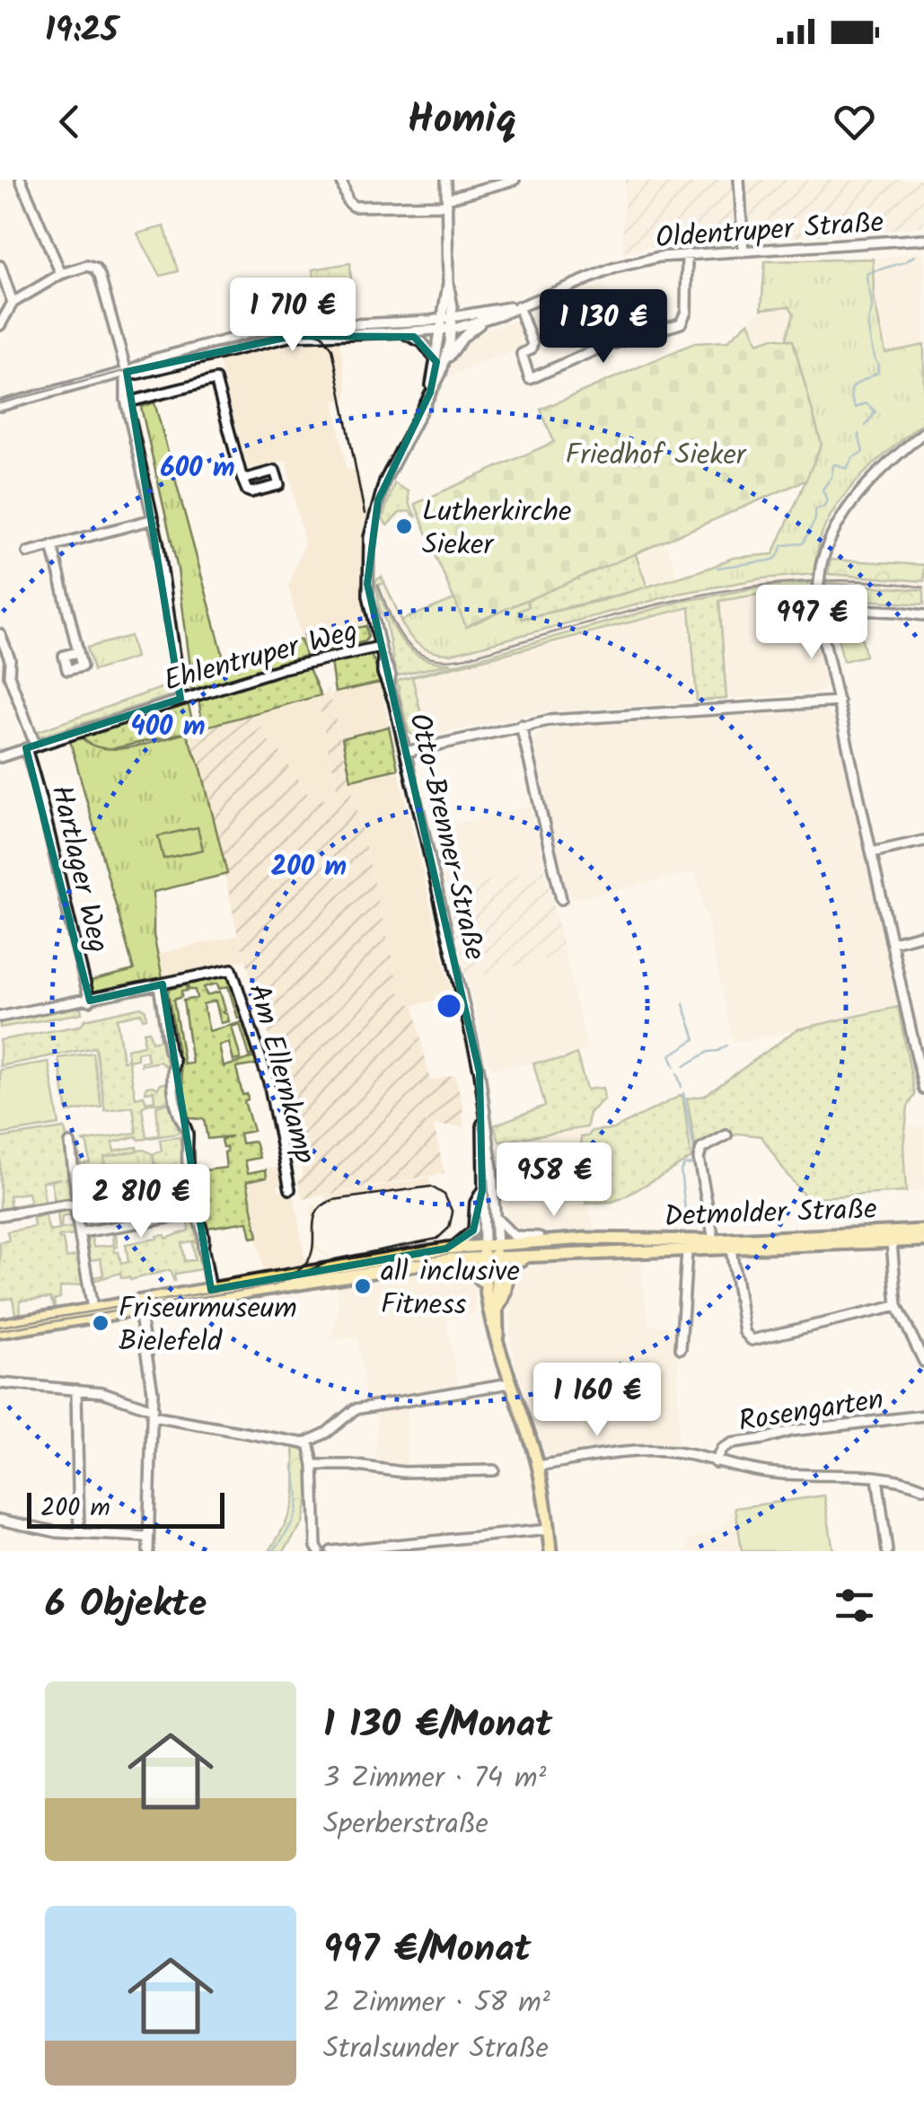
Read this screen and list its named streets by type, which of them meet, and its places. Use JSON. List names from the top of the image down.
{
  "streets": {
    "main road": ["Detmolder Straße"],
    "street": [
      "Oldentruper Straße",
      "Ehlentruper Weg",
      "Otto-Brenner-Straße",
      "Hartlager Weg",
      "Am Ellernkamp",
      "Rosengarten"
    ]
  },
  "crossings": [
    ["Oldentruper Straße", "Otto-Brenner-Straße"],
    ["Ehlentruper Weg", "Otto-Brenner-Straße"],
    ["Ehlentruper Weg", "Hartlager Weg"],
    ["Otto-Brenner-Straße", "Detmolder Straße"]
  ],
  "parks": ["Friedhof Sieker"],
  "places": ["Lutherkirche Sieker", "all inclusive Fitness", "Friseurmuseum Bielefeld"],
  "scale_bar": "200 m",
  "page": {
    "status": "19:25",
    "header": "Homiq",
    "price": [
      "1 710 €",
      "1 130 €",
      "997 €",
      "958 €",
      "2 810 €",
      "1 160 €"
    ],
    "scale": "200 m",
    "heading": "6 Objekte",
    "list": [
      {
        "name": "1 130 €/Monat",
        "note": "3 Zimmer · 74 m² · Sperberstraße"
      },
      {
        "name": "997 €/Monat",
        "note": "2 Zimmer · 58 m² · Stralsunder Straße"
      }
    ]
  },
  "rings": ["600 m", "400 m", "200 m"]
}
